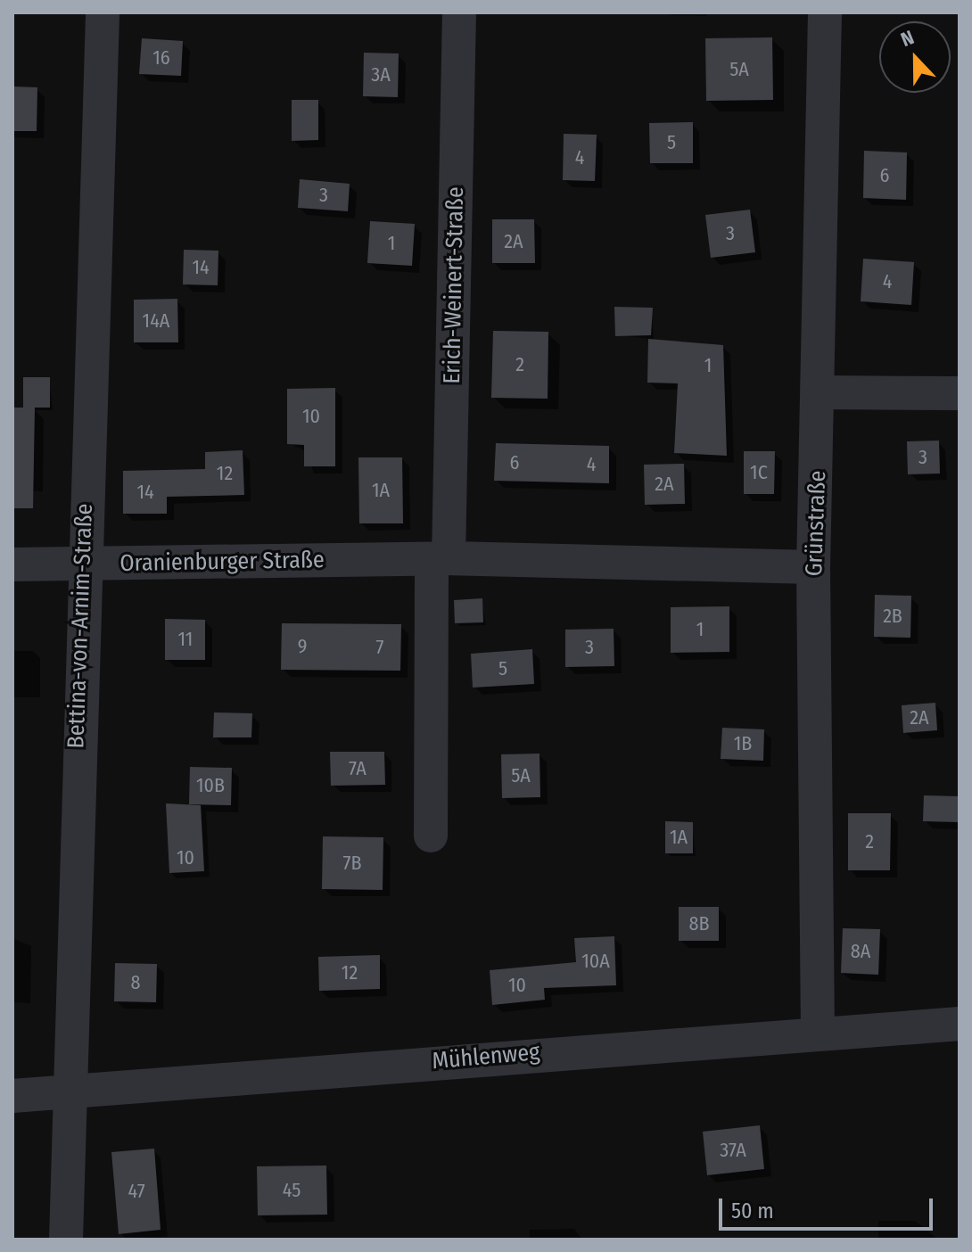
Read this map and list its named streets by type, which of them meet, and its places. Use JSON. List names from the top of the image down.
{
  "streets": {
    "street": [
      "Erich-Weinert-Straße",
      "Grünstraße",
      "Oranienburger Straße",
      "Bettina-von-Arnim-Straße",
      "Mühlenweg"
    ]
  },
  "crossings": [
    ["Erich-Weinert-Straße", "Oranienburger Straße"],
    ["Grünstraße", "Oranienburger Straße"],
    ["Grünstraße", "Mühlenweg"],
    ["Oranienburger Straße", "Bettina-von-Arnim-Straße"],
    ["Bettina-von-Arnim-Straße", "Mühlenweg"]
  ],
  "house_numbers": [
    "16",
    "5A",
    "3A",
    "5",
    "4",
    "6",
    "3",
    "3",
    "2A",
    "1",
    "14",
    "4",
    "14A",
    "2",
    "1",
    "10",
    "3",
    "6",
    "4",
    "1C",
    "12",
    "2A",
    "1A",
    "14",
    "2B",
    "1",
    "11",
    "9",
    "7",
    "3",
    "5",
    "2A",
    "1B",
    "7A",
    "5A",
    "10B",
    "1A",
    "2",
    "10",
    "7B",
    "8B",
    "8A",
    "10A",
    "12",
    "8",
    "10",
    "37A",
    "45",
    "47"
  ],
  "scale_bar": "50 m",
  "north": "top"
}
